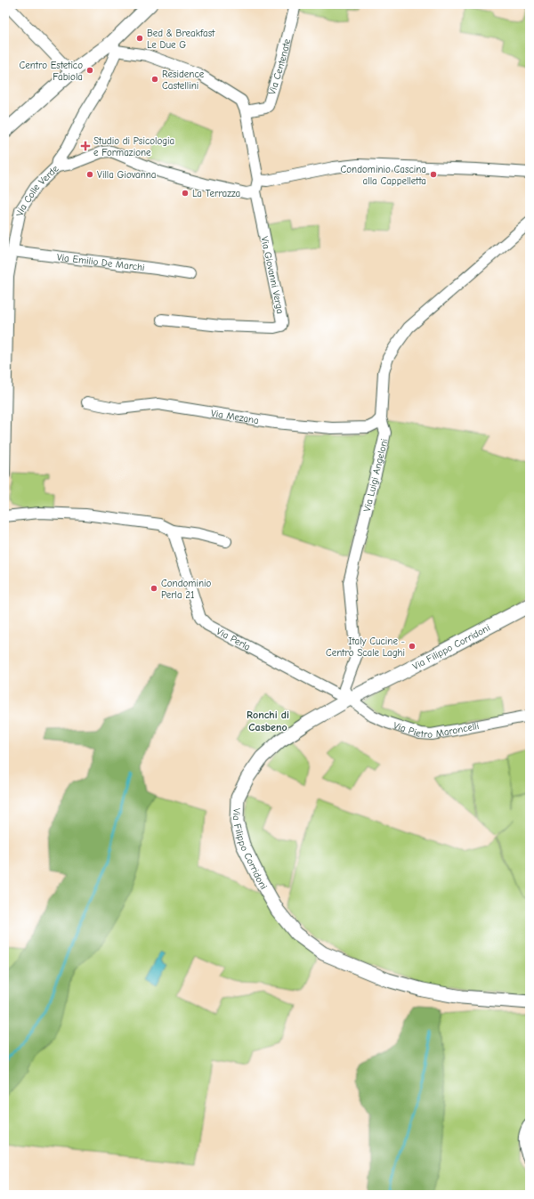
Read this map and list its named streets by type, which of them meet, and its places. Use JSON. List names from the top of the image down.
{
  "streets": {
    "street": [
      "Via Centenate",
      "Via Colle Verde",
      "Via Emilio De Marchi",
      "Via Giovanni Verga",
      "Via Mezana",
      "Via Luigi Angeloni",
      "Via Perla",
      "Via Filippo Corridoni",
      "Via Pietro Maroncelli"
    ]
  },
  "crossings": [
    ["Via Colle Verde", "Via Emilio De Marchi"],
    ["Via Mezana", "Via Luigi Angeloni"],
    ["Via Luigi Angeloni", "Via Perla"],
    ["Via Luigi Angeloni", "Via Filippo Corridoni"],
    ["Via Luigi Angeloni", "Via Pietro Maroncelli"],
    ["Via Perla", "Via Filippo Corridoni"],
    ["Via Perla", "Via Pietro Maroncelli"],
    ["Via Filippo Corridoni", "Via Pietro Maroncelli"]
  ],
  "districts": ["Ronchi di Casbeno"],
  "places": {
    "other": [
      "Bed & Breakfast Le Due G",
      "Centro Estetico Fabiola",
      "Residence Castellini",
      "Villa Giovanna",
      "Condominio Cascina alla Cappelletta",
      "La Terrazza",
      "Condominio Perla 21",
      "Italy Cucine - Centro Scale Laghi"
    ],
    "health": ["Studio di Psicologia e Formazione"]
  }
}
